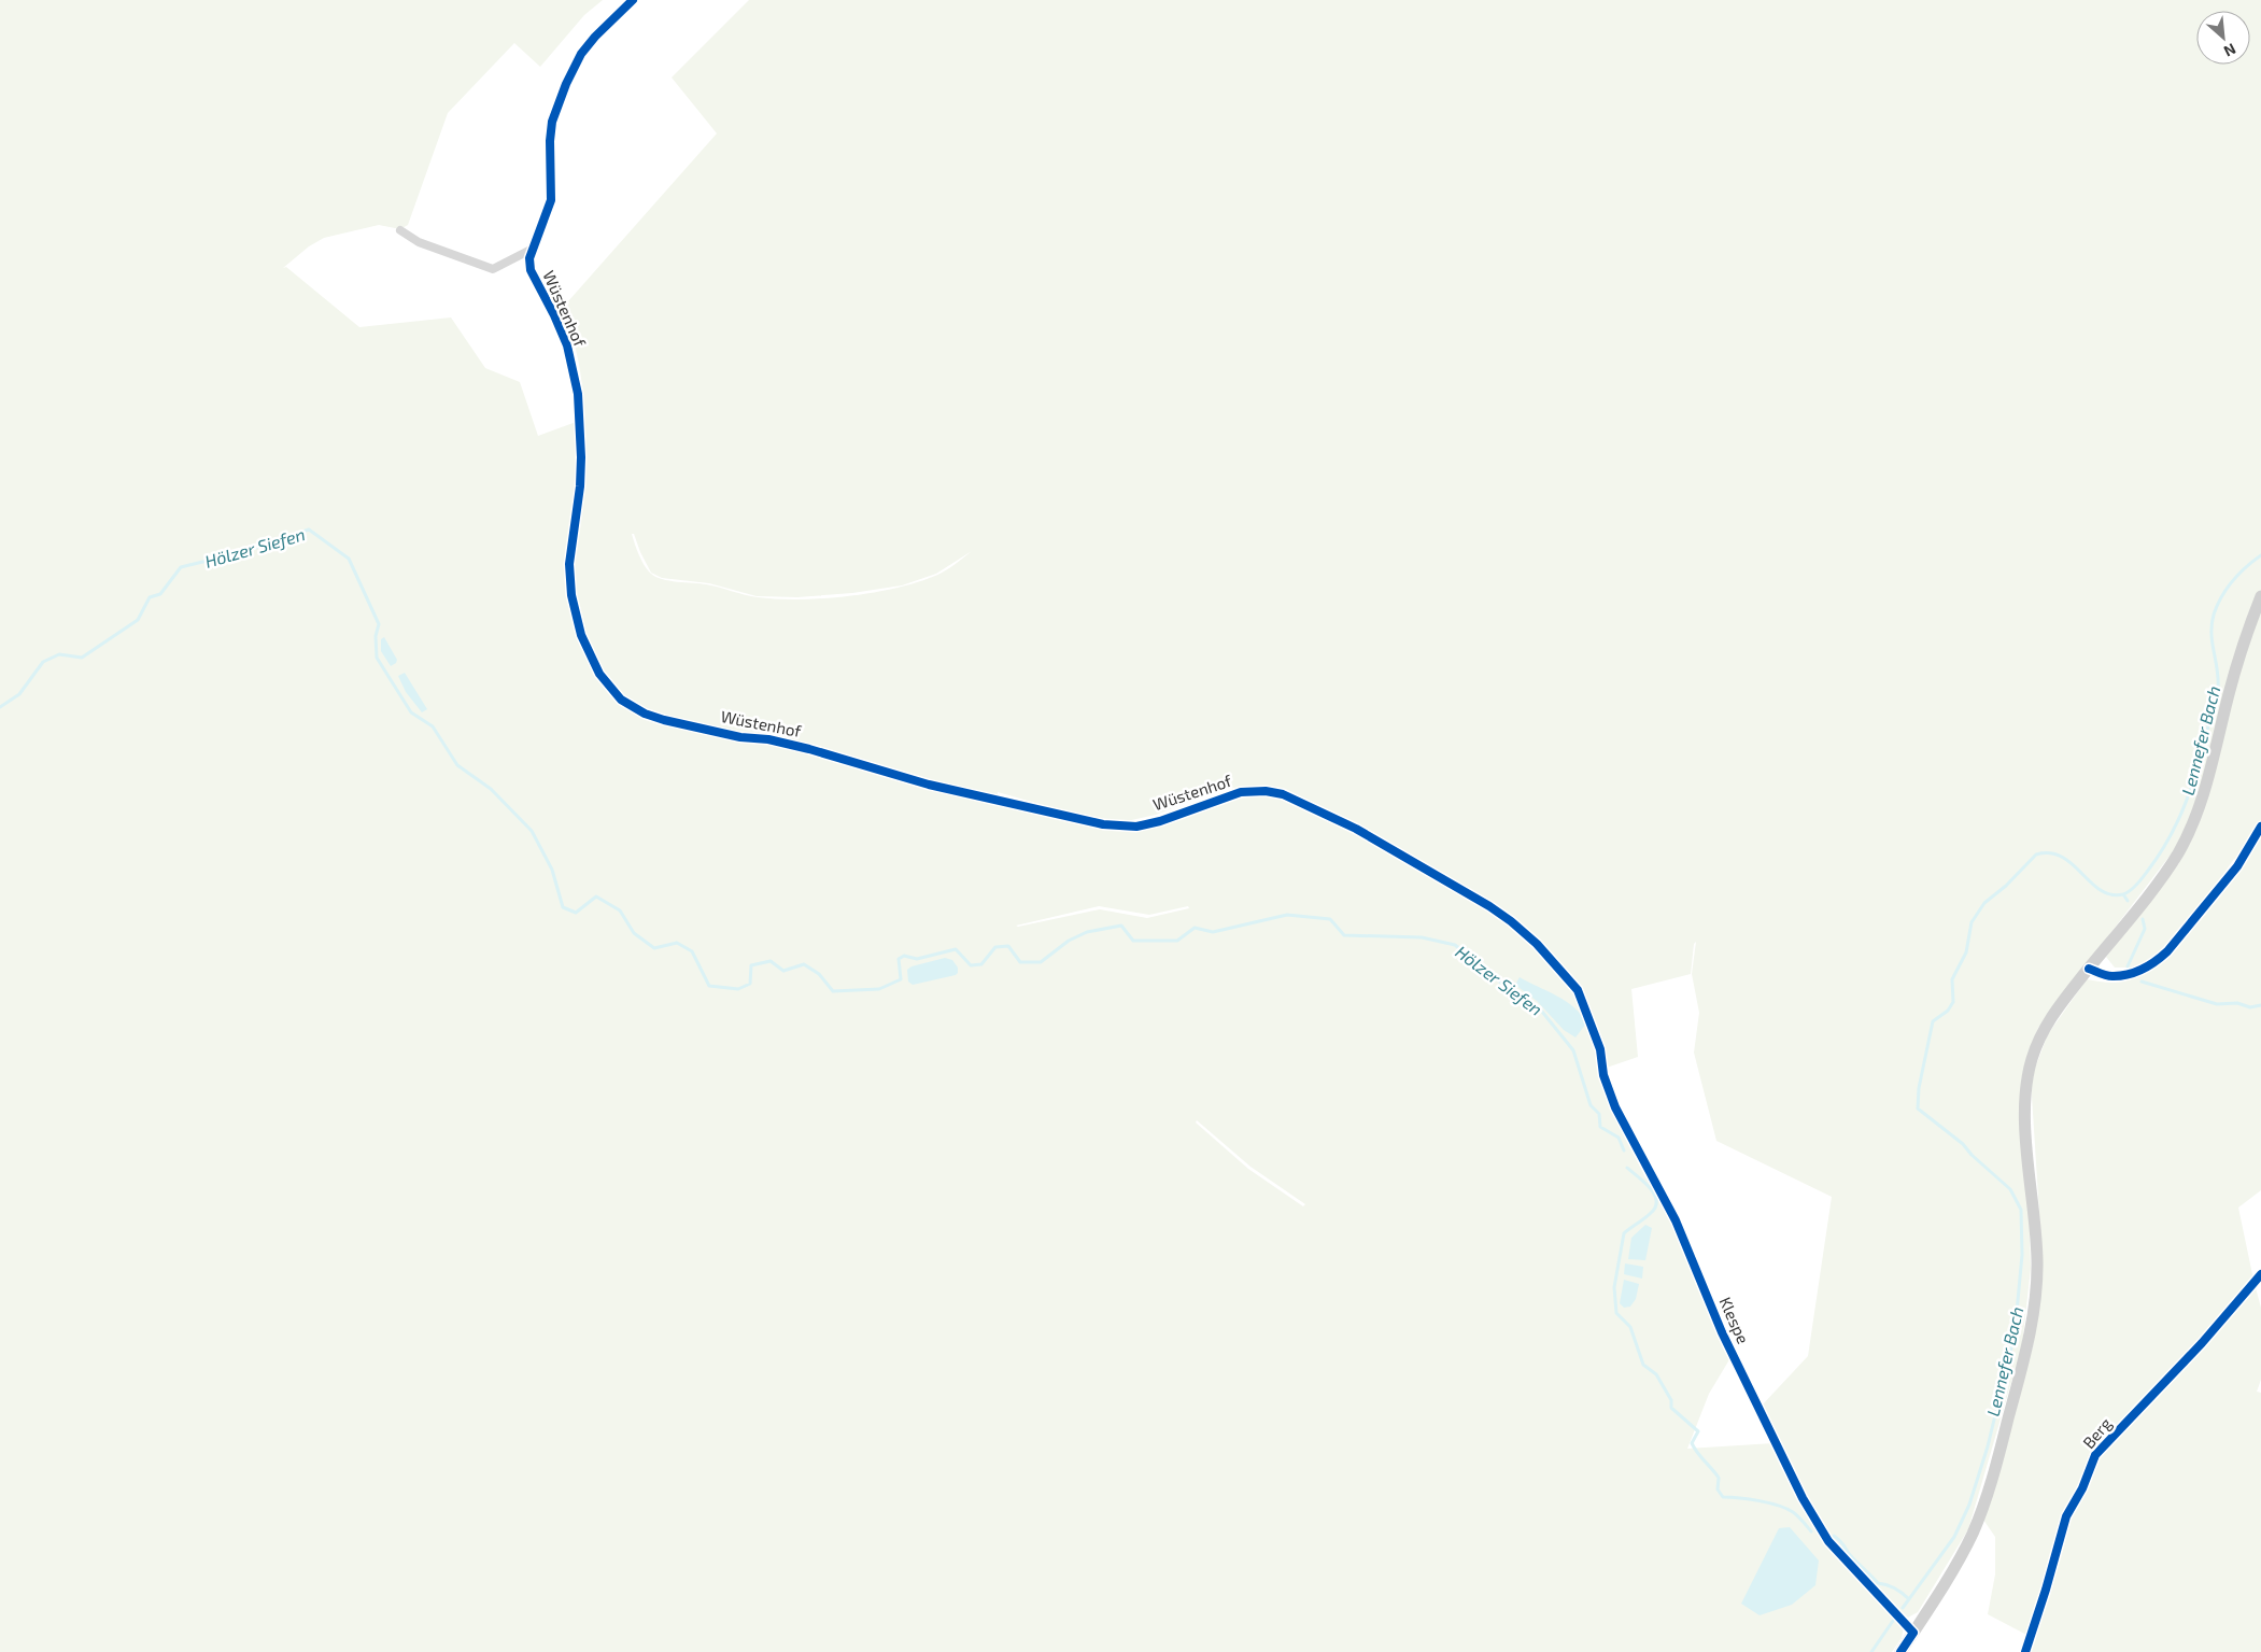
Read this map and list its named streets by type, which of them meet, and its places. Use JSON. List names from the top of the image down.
{
  "streets": {
    "street": ["Wüstenhof", "Klespe", "Berg"]
  },
  "crossings": [
    ["Wüstenhof", "Klespe"]
  ],
  "water": ["Hölzer Siefen", "Lennefer Bach"],
  "north": "bottom right"
}
